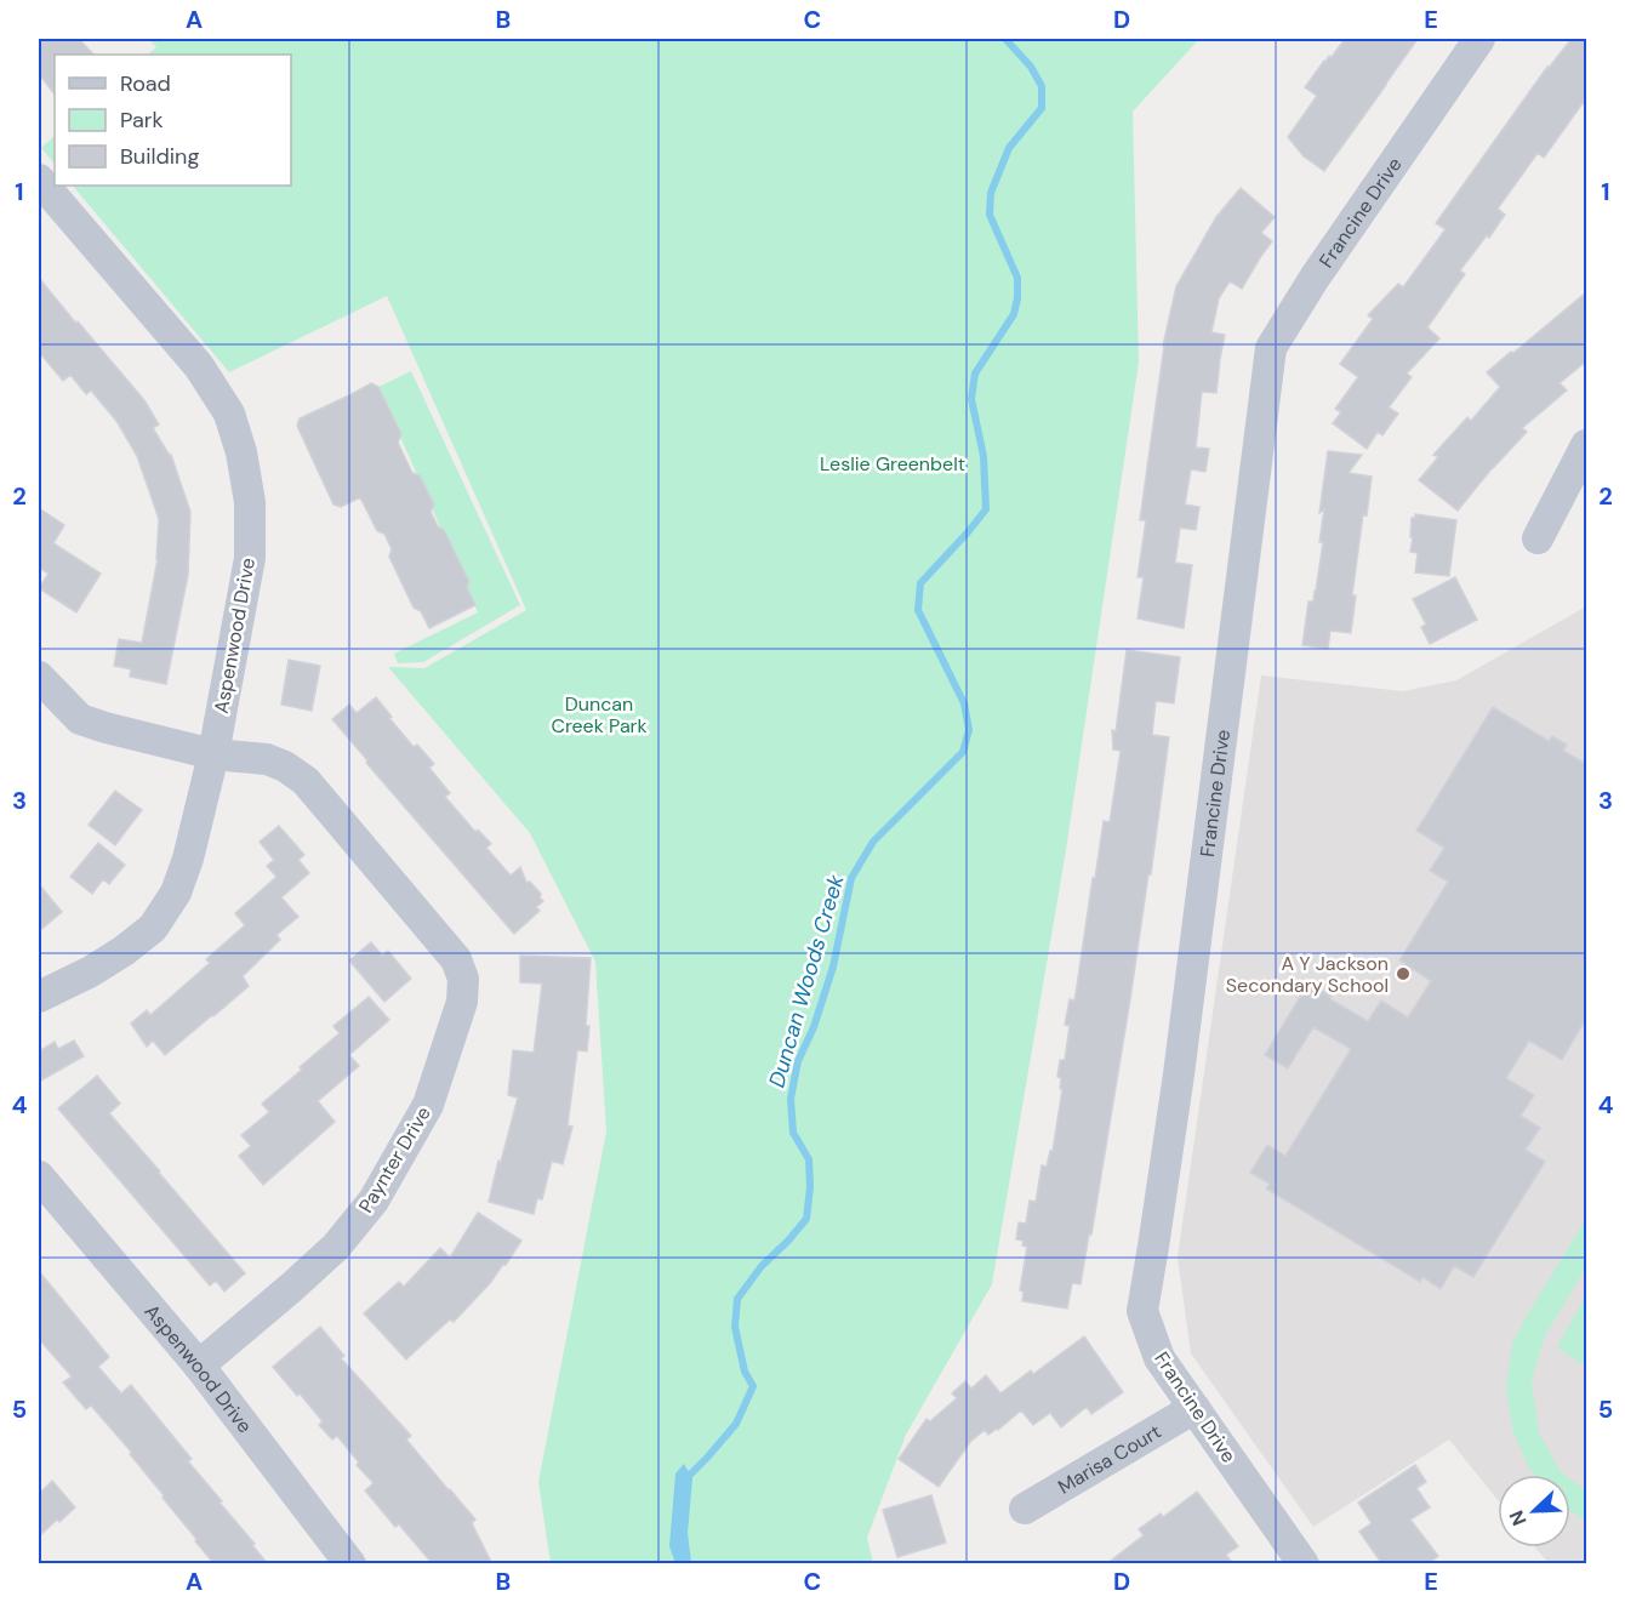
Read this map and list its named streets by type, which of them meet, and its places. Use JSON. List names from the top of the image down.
{
  "streets": {
    "street": [
      "Francine Drive",
      "Aspenwood Drive",
      "Paynter Drive",
      "Marisa Court"
    ]
  },
  "crossings": [
    ["Francine Drive", "Marisa Court"],
    ["Aspenwood Drive", "Paynter Drive"]
  ],
  "water": ["Duncan Woods Creek"],
  "parks": ["Leslie Greenbelt", "Duncan Creek Park"],
  "places": ["A Y Jackson Secondary School"],
  "legend": ["Road", "Park", "Building"],
  "north": "bottom left",
  "grid": {
    "columns": [
      "A",
      "B",
      "C",
      "D",
      "E"
    ],
    "rows": [
      "1",
      "2",
      "3",
      "4",
      "5"
    ]
  }
}
